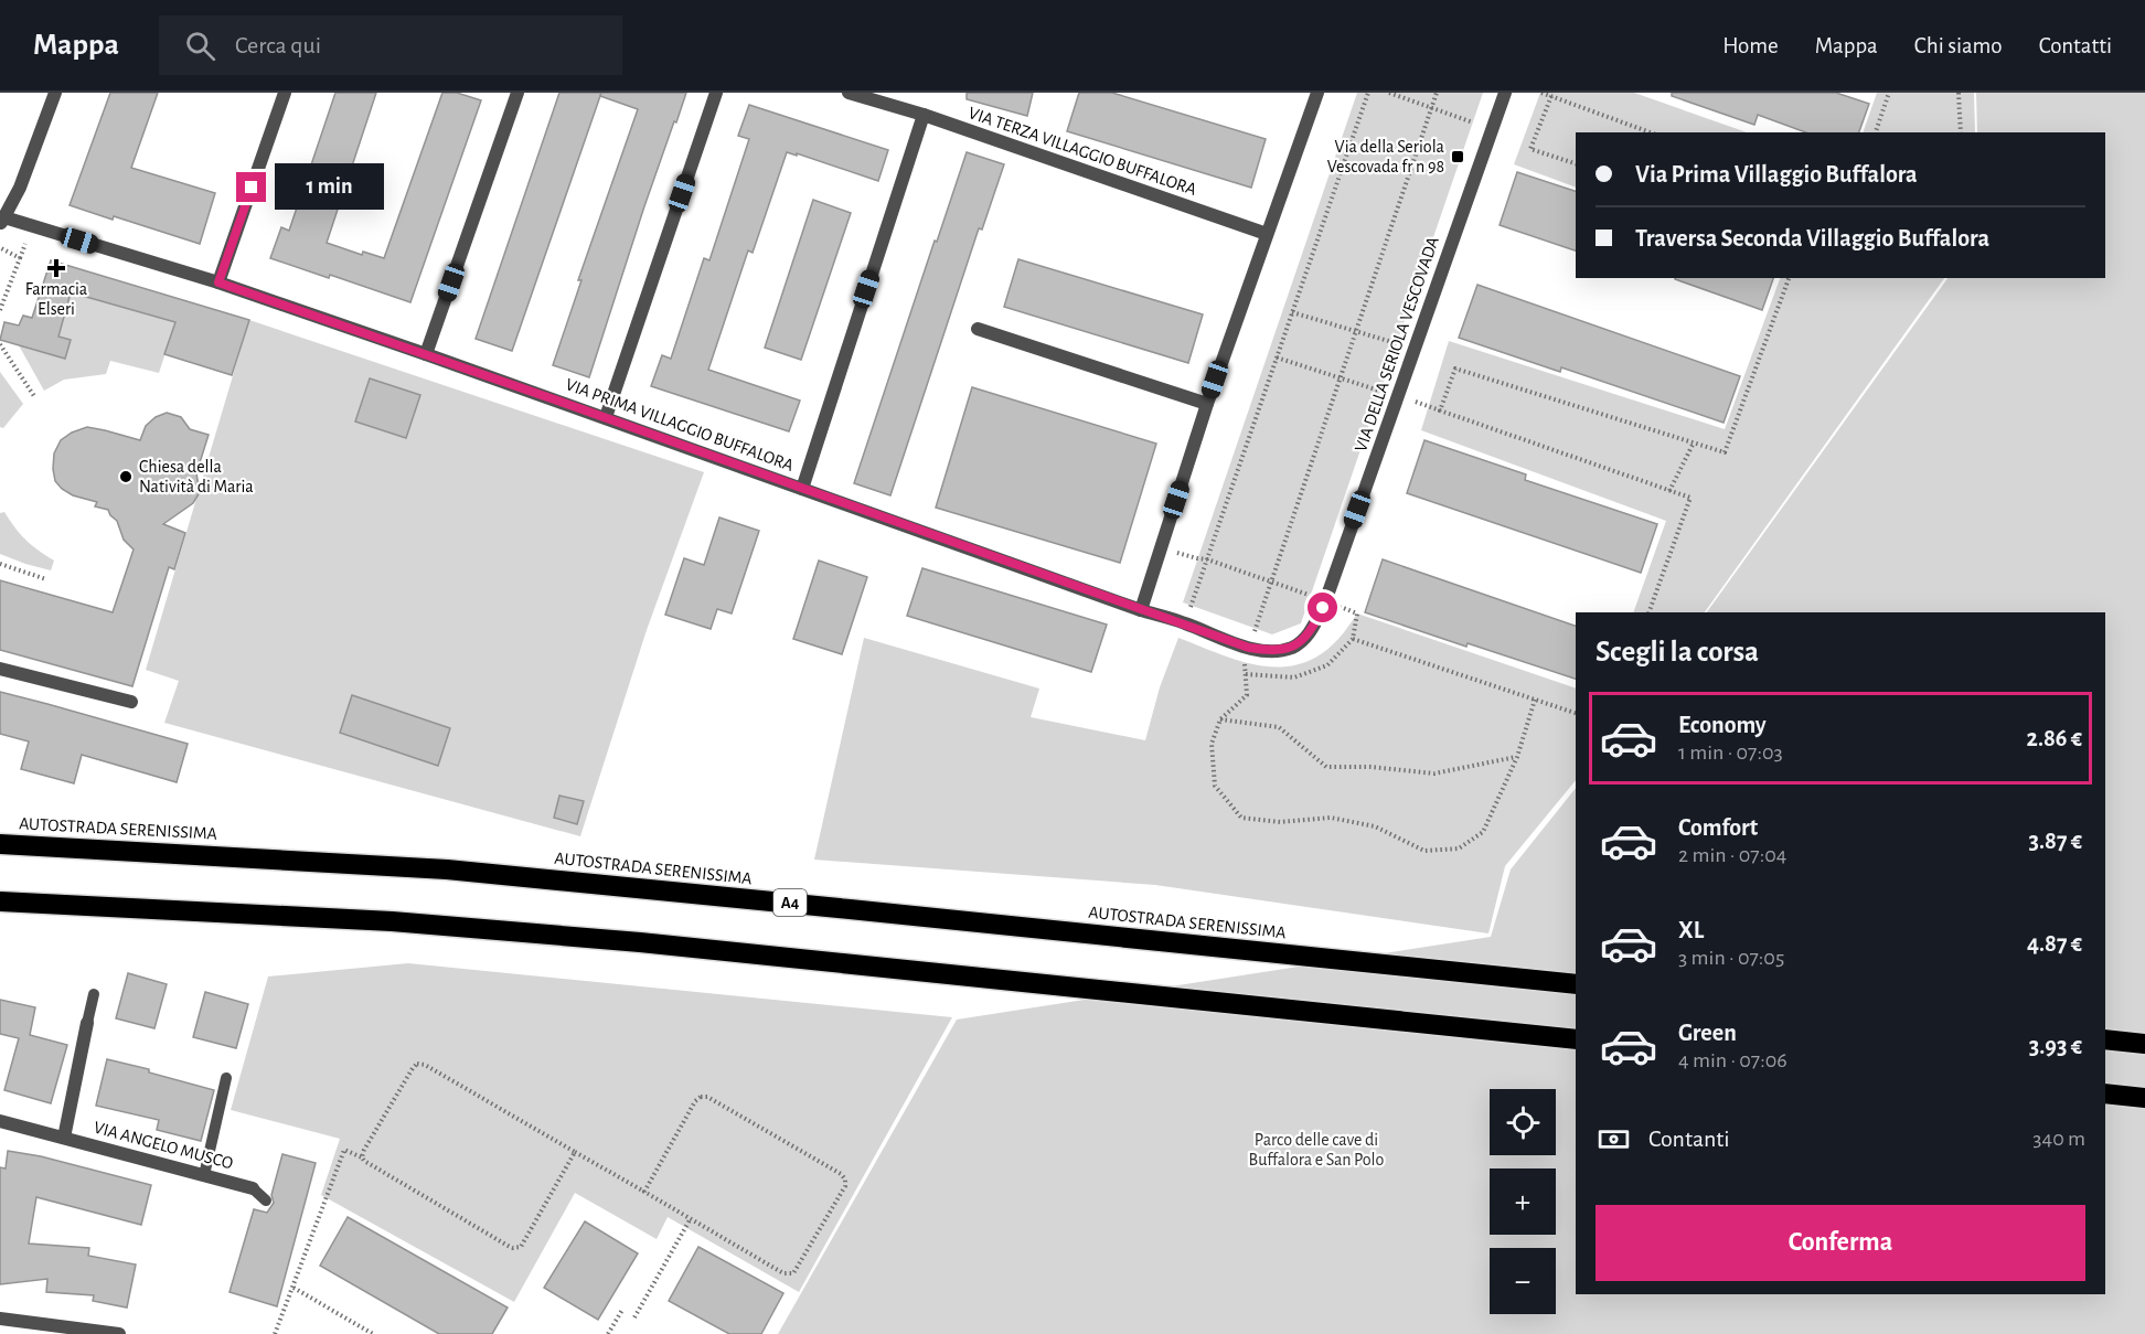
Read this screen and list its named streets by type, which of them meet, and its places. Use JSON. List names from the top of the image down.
{
  "streets": {
    "highway": ["AUTOSTRADA SERENISSIMA", "A4"],
    "street": [
      "VIA TERZA VILLAGGIO BUFFALORA",
      "VIA DELLA SERIOLA VESCOVADA",
      "VIA PRIMA VILLAGGIO BUFFALORA",
      "VIA ANGELO MUSCO"
    ]
  },
  "crossings": [
    ["VIA DELLA SERIOLA VESCOVADA", "VIA PRIMA VILLAGGIO BUFFALORA"]
  ],
  "parks": ["Parco delle cave di Buffalora e San Polo"],
  "places": {
    "transit": ["Via della Seriola Vescovada fr n 98"],
    "health": ["Farmacia Elseri"],
    "other": ["Chiesa della Natività di Maria"]
  },
  "page": {
    "header": "Mappa",
    "search": "Cerca qui",
    "nav": [
      "Home",
      "Mappa",
      "Chi siamo",
      "Contatti"
    ],
    "banner": ["Via Prima Villaggio Buffalora", "Traversa Seconda Villaggio Buffalora"],
    "bubble": "1 min",
    "heading": "Scegli la corsa",
    "list": [
      {
        "name": "Economy",
        "note": "1 min · 07:03",
        "value": "2.86 €"
      },
      {
        "name": "Comfort",
        "note": "2 min · 07:04",
        "value": "3.87 €"
      },
      {
        "name": "XL",
        "note": "3 min · 07:05",
        "value": "4.87 €"
      },
      {
        "name": "Green",
        "note": "4 min · 07:06",
        "value": "3.93 €"
      }
    ],
    "map_buttons": ["+", "−"],
    "pay": ["Contanti", "340 m"],
    "buttons": "Conferma"
  }
}
